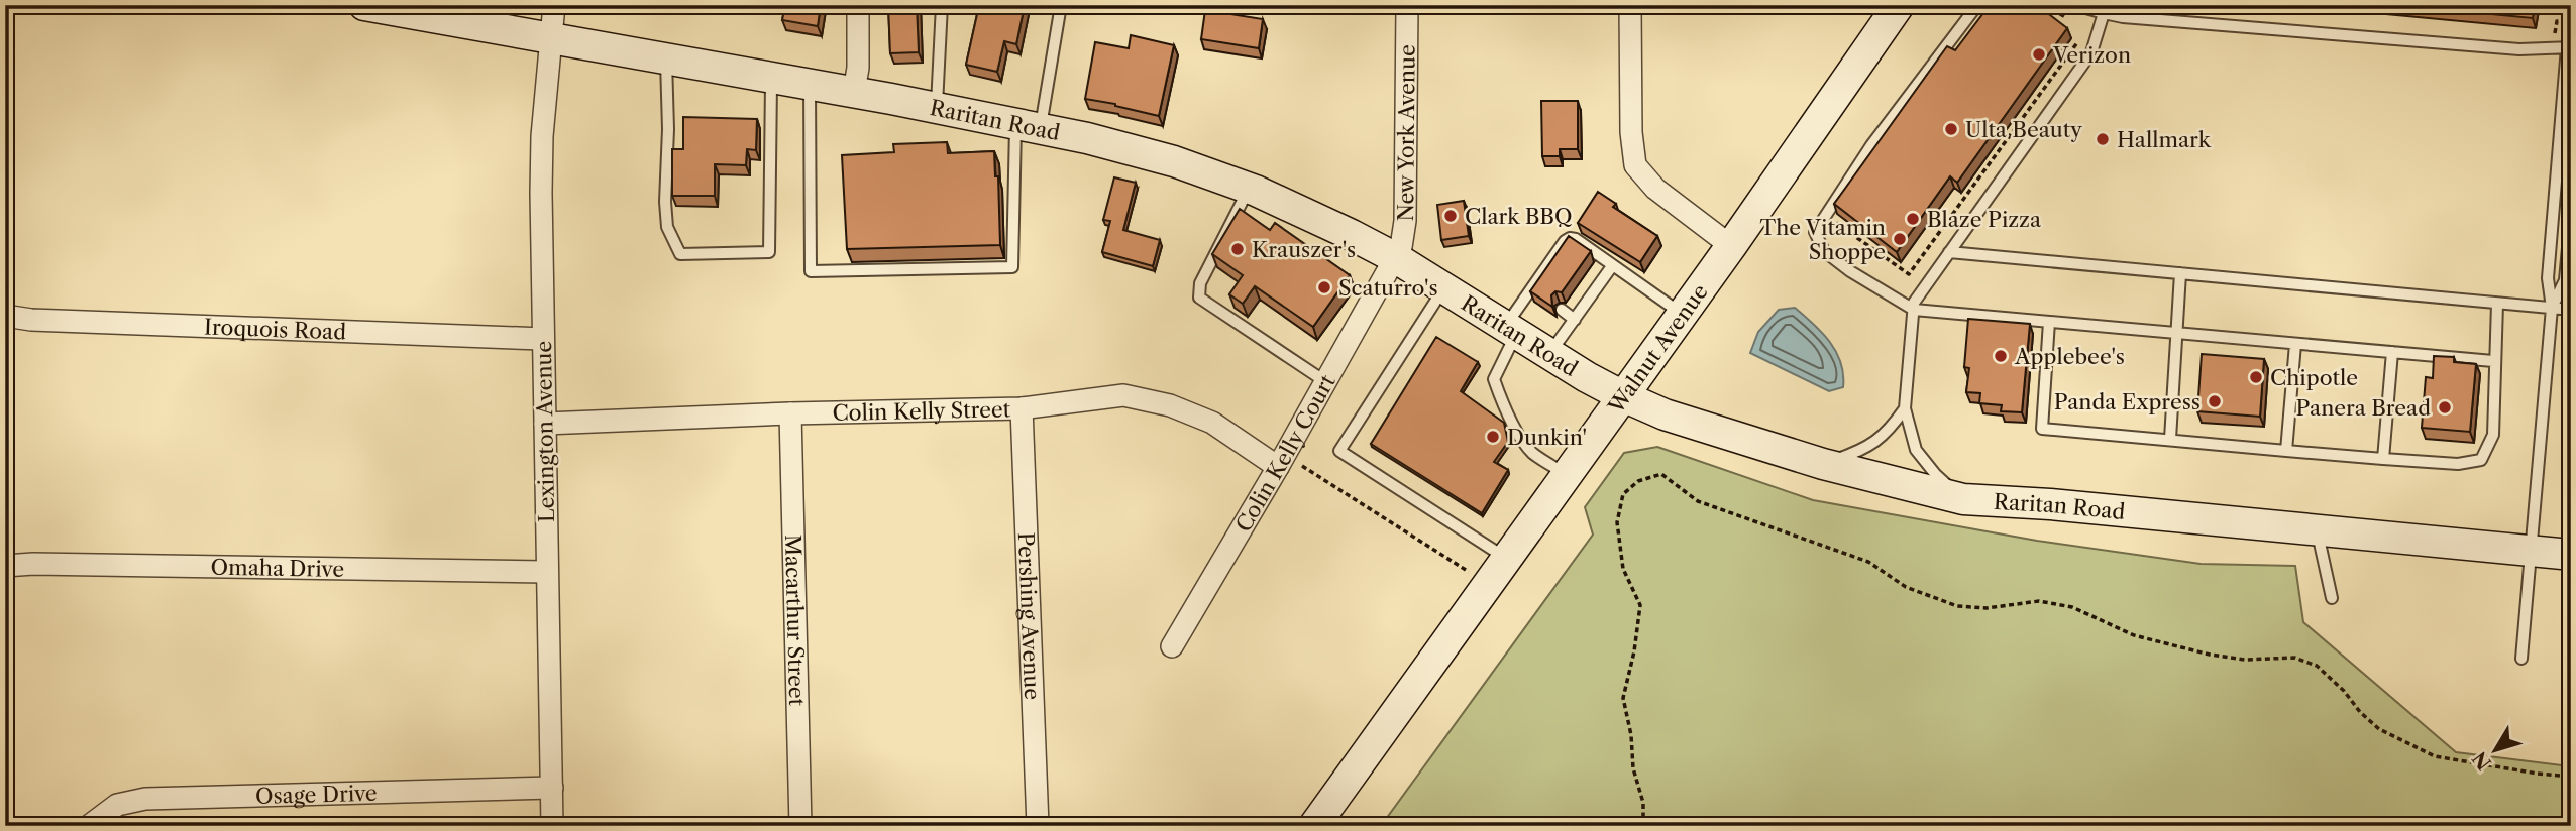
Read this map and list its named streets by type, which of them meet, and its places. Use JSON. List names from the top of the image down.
{
  "streets": {
    "main road": ["Raritan Road", "Walnut Avenue"],
    "street": [
      "New York Avenue",
      "Iroquois Road",
      "Colin Kelly Street",
      "Lexington Avenue",
      "Colin Kelly Court",
      "Omaha Drive",
      "Pershing Avenue",
      "Macarthur Street",
      "Osage Drive"
    ]
  },
  "crossings": [
    ["Raritan Road", "New York Avenue"],
    ["Raritan Road", "Walnut Avenue"],
    ["Raritan Road", "Lexington Avenue"],
    ["Raritan Road", "Colin Kelly Court"],
    ["New York Avenue", "Colin Kelly Court"],
    ["Iroquois Road", "Lexington Avenue"],
    ["Colin Kelly Street", "Lexington Avenue"],
    ["Colin Kelly Street", "Colin Kelly Court"],
    ["Colin Kelly Street", "Pershing Avenue"],
    ["Colin Kelly Street", "Macarthur Street"],
    ["Lexington Avenue", "Omaha Drive"],
    ["Lexington Avenue", "Osage Drive"]
  ],
  "places": [
    "Verizon",
    "Ulta Beauty",
    "Hallmark",
    "Clark BBQ",
    "Blaze Pizza",
    "The Vitamin Shoppe",
    "Krauszer's",
    "Scaturro's",
    "Applebee's",
    "Chipotle",
    "Panda Express",
    "Panera Bread",
    "Dunkin'"
  ],
  "north": "bottom left"
}
